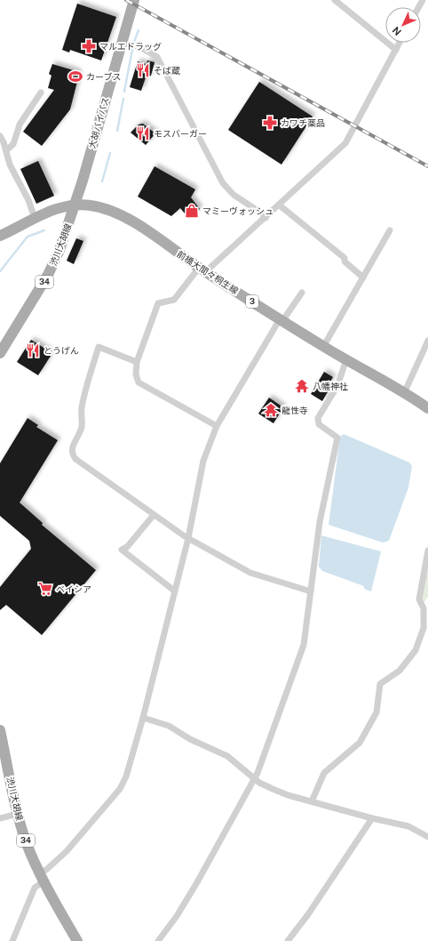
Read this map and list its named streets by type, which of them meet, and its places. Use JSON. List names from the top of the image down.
{
  "streets": {
    "main road": [
      "大胡バイパス",
      "渋川大胡線",
      "前橋大間々桐生線",
      "34",
      "3"
    ]
  },
  "crossings": [
    ["大胡バイパス", "渋川大胡線"],
    ["大胡バイパス", "前橋大間々桐生線"],
    ["渋川大胡線", "前橋大間々桐生線"]
  ],
  "places": {
    "pharmacy": ["マルエドラッグ", "カワチ薬品"],
    "restaurant": ["そば蔵", "モスバーガー", "とうげん"],
    "sports": ["カーブス"],
    "shop": ["マミーヴォッシュ"],
    "temple": ["八幡神社", "龍性寺"],
    "supermarket": ["ベイシア"]
  },
  "north": "bottom left"
}
